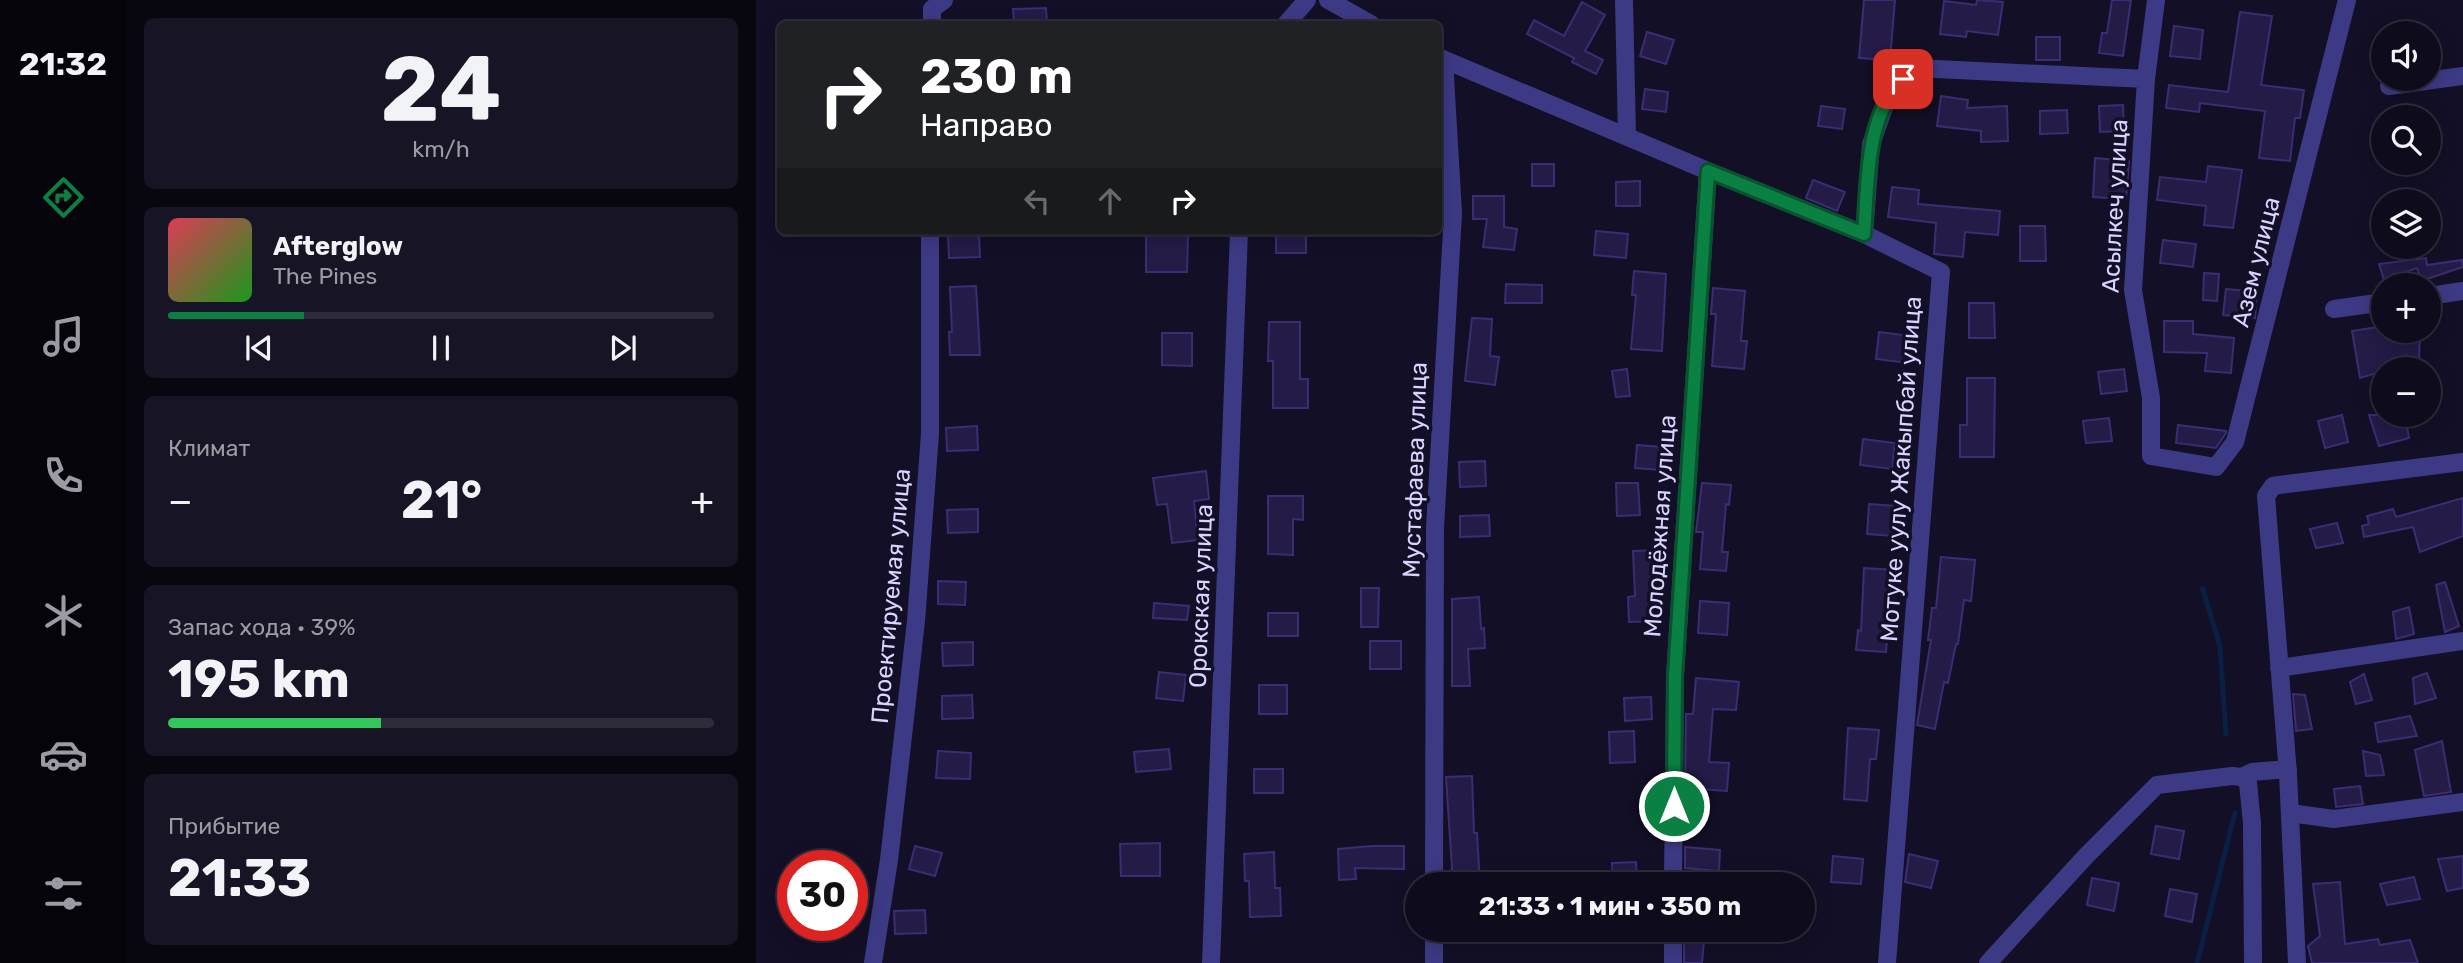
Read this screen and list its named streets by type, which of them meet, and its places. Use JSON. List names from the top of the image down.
{
  "streets": {
    "street": [
      "Асылкеч улица",
      "Азем улица",
      "Мотуке уулу Жакыпбай улица",
      "Мустафаева улица",
      "Молодёжная улица",
      "Проектируемая улица",
      "Орокская улица"
    ]
  },
  "crossings": [
    ["Асылкеч улица", "Азем улица"],
    ["Мотуке уулу Жакыпбай улица", "Молодёжная улица"]
  ],
  "page": {
    "tabs": "21:32",
    "tile": [
      ["24", "km/h"],
      "Климат",
      ["Запас хода · 39%", "195 km"],
      ["Прибытие", "21:33"]
    ],
    "map_buttons": ["+", "−"],
    "turn": ["230 m", "Направо"],
    "song": ["Afterglow", "The Pines"],
    "heat": ["−", "21°", "+"],
    "limit": "30",
    "trip": "21:33 · 1 мин · 350 m"
  }
}
